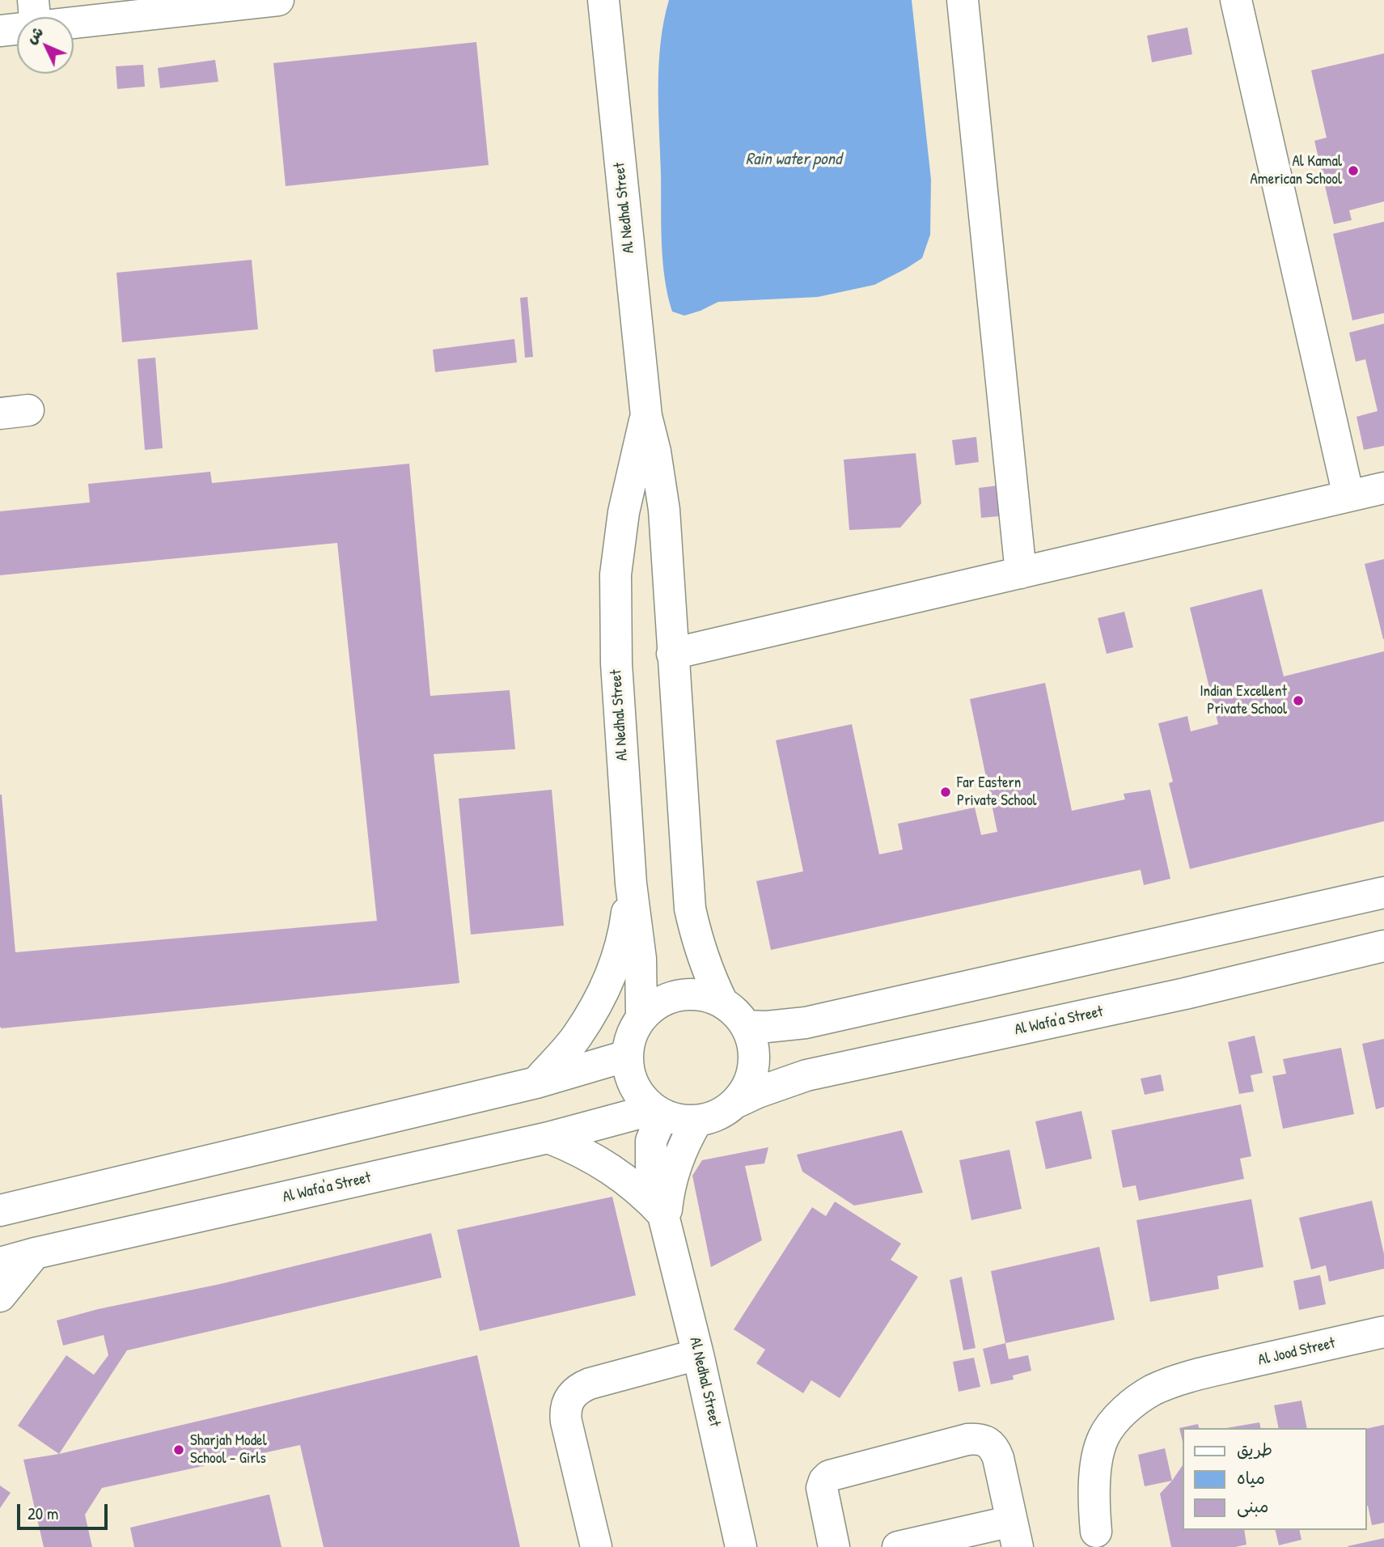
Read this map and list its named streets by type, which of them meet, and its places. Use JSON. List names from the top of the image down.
{
  "streets": {
    "street": ["Al Nedhal Street", "Al Wafa'a Street", "Al Jood Street"]
  },
  "crossings": [
    ["Al Nedhal Street", "Al Wafa'a Street"]
  ],
  "water": ["Rain water pond"],
  "places": [
    "Al Kamal American School",
    "Indian Excellent Private School",
    "Far Eastern Private School",
    "Sharjah Model School - Girls"
  ],
  "legend": ["طريق", "مياه", "مبنى"],
  "scale_bar": "20 m",
  "north": "top left"
}
